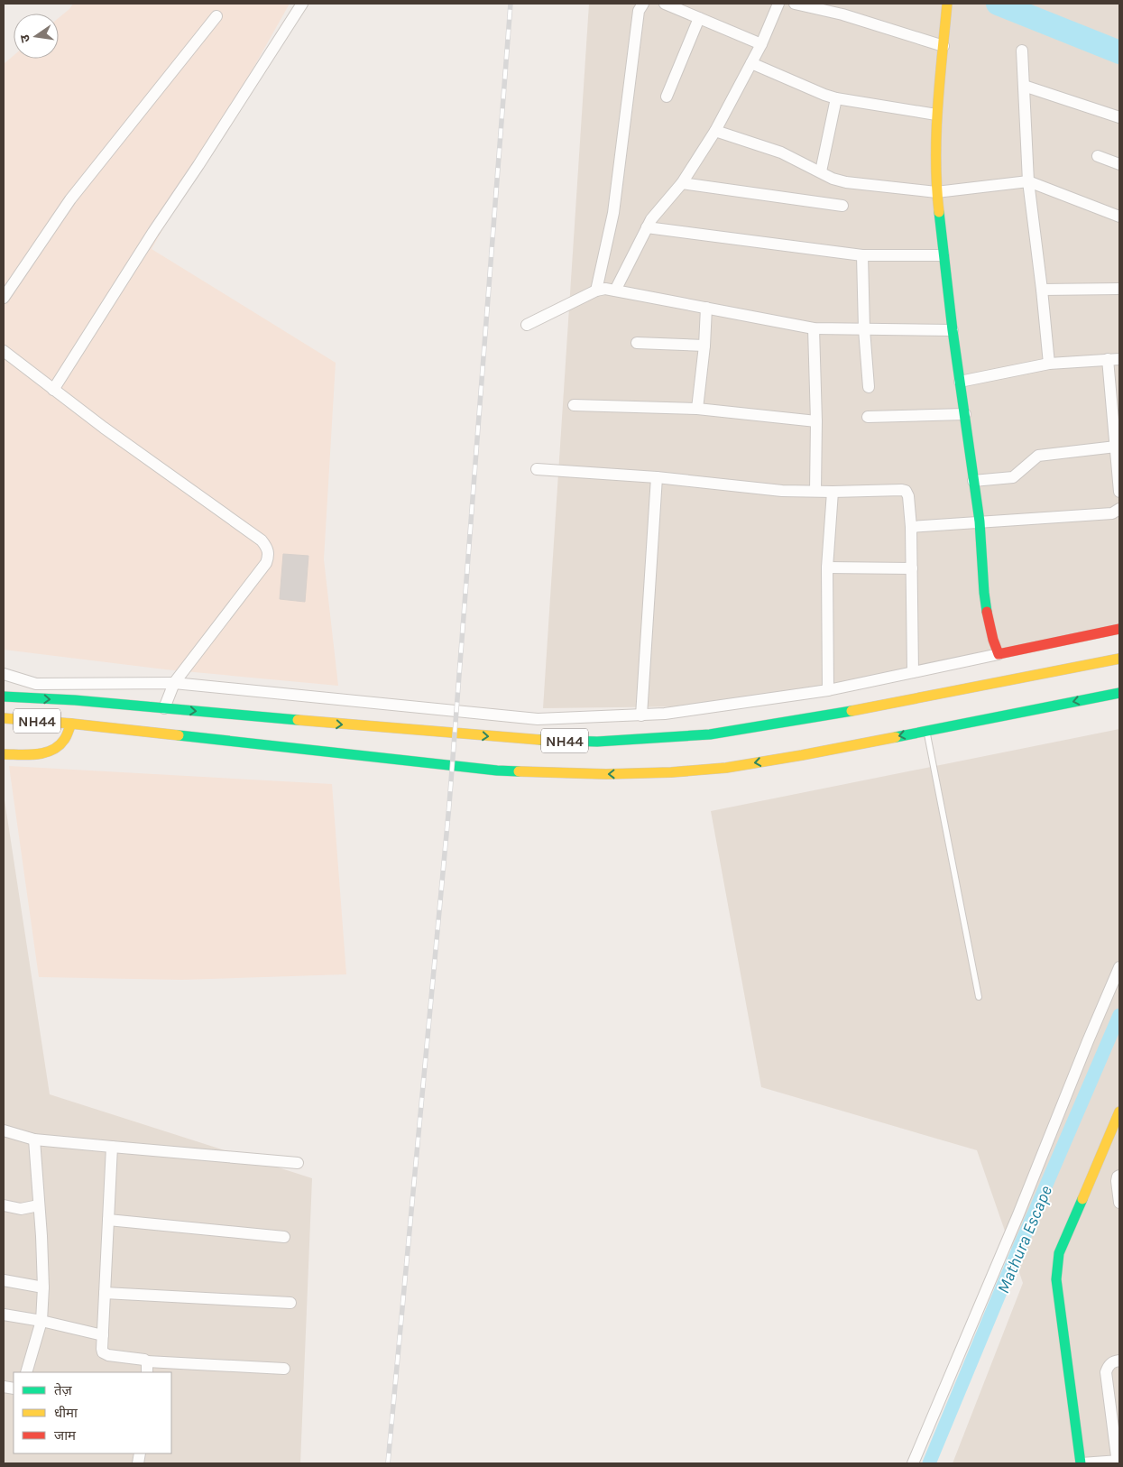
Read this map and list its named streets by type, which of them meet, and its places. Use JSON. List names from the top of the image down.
{
  "streets": {
    "main road": ["NH44"]
  },
  "water": ["Mathura Escape"],
  "legend": ["तेज़", "धीमा", "जाम"],
  "north": "left"
}
